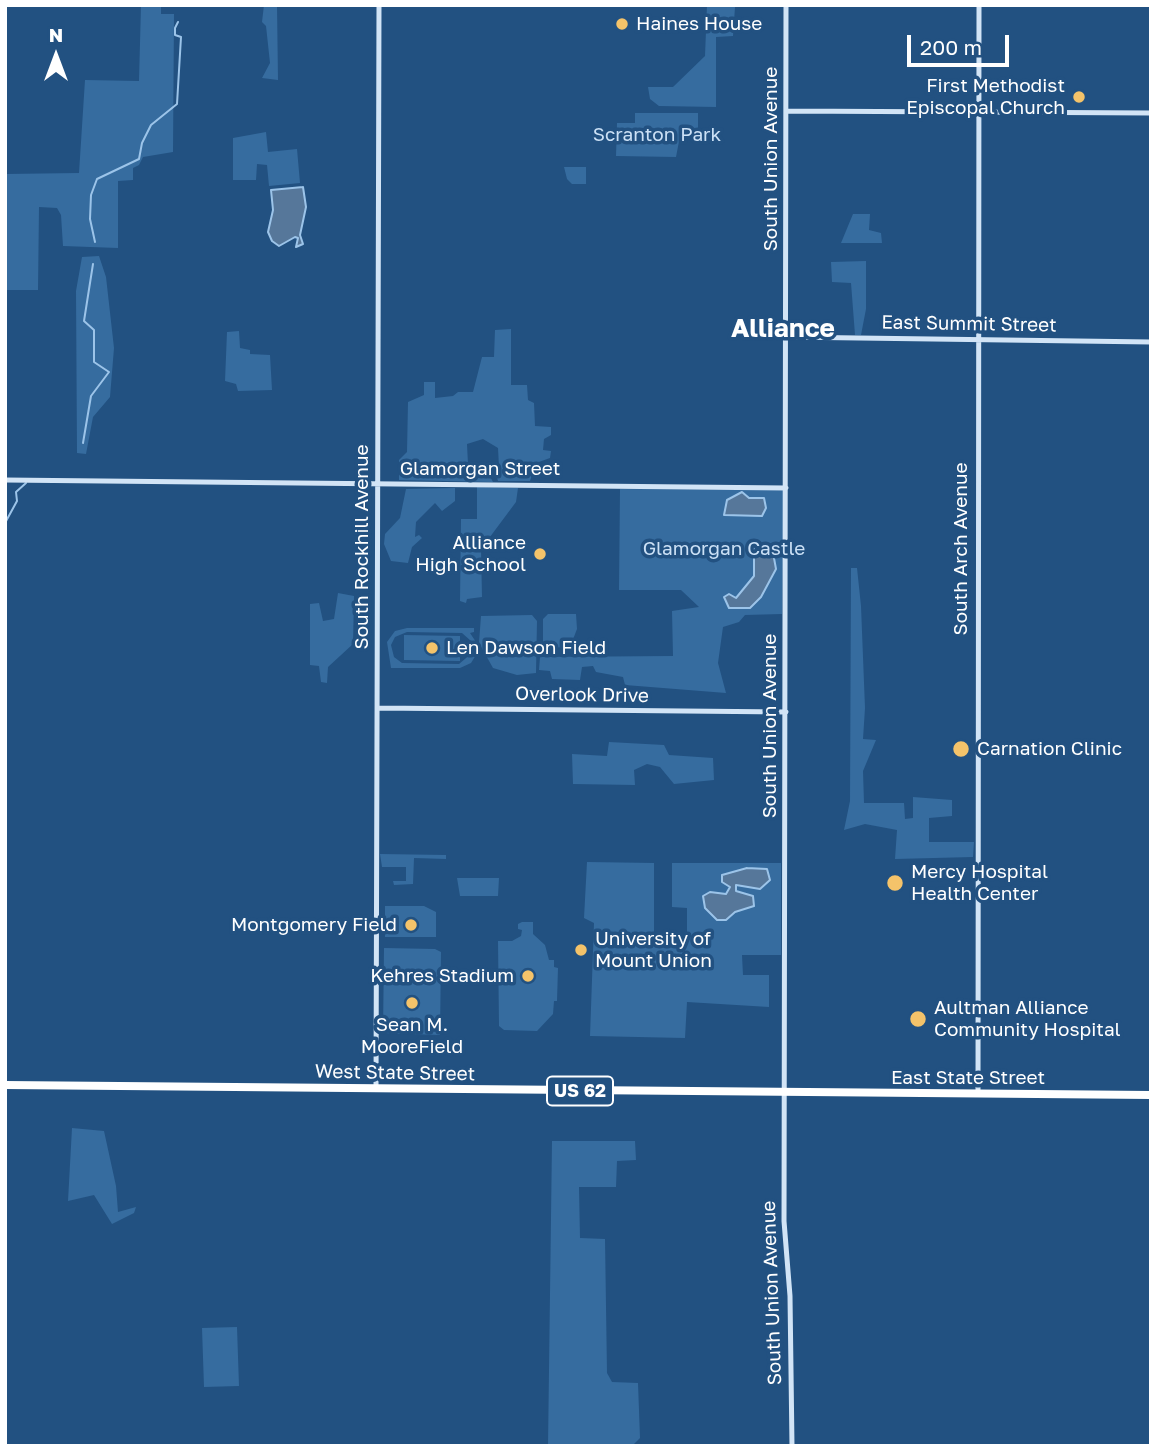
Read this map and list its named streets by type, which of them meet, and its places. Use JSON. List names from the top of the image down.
{
  "streets": {
    "highway": ["West State Street", "East State Street", "US 62"],
    "street": [
      "South Union Avenue",
      "East Summit Street",
      "Glamorgan Street",
      "South Rockhill Avenue",
      "South Arch Avenue",
      "Overlook Drive"
    ]
  },
  "crossings": [
    ["South Union Avenue", "East Summit Street"],
    ["South Union Avenue", "Glamorgan Street"],
    ["South Union Avenue", "Overlook Drive"],
    ["South Union Avenue", "West State Street"],
    ["South Union Avenue", "East State Street"],
    ["East Summit Street", "South Arch Avenue"],
    ["Glamorgan Street", "South Rockhill Avenue"],
    ["South Rockhill Avenue", "Overlook Drive"],
    ["South Rockhill Avenue", "West State Street"],
    ["South Arch Avenue", "East State Street"],
    ["West State Street", "East State Street"]
  ],
  "districts": ["Alliance"],
  "parks": ["Scranton Park", "Glamorgan Castle"],
  "places": [
    "Haines House",
    "First Methodist Episcopal Church",
    "Alliance High School",
    "Len Dawson Field",
    "Carnation Clinic",
    "Mercy Hospital Health Center",
    "Montgomery Field",
    "University of Mount Union",
    "Kehres Stadium",
    "Sean M. MooreField",
    "Aultman Alliance Community Hospital"
  ],
  "scale_bar": "200 m",
  "north": "top"
}
